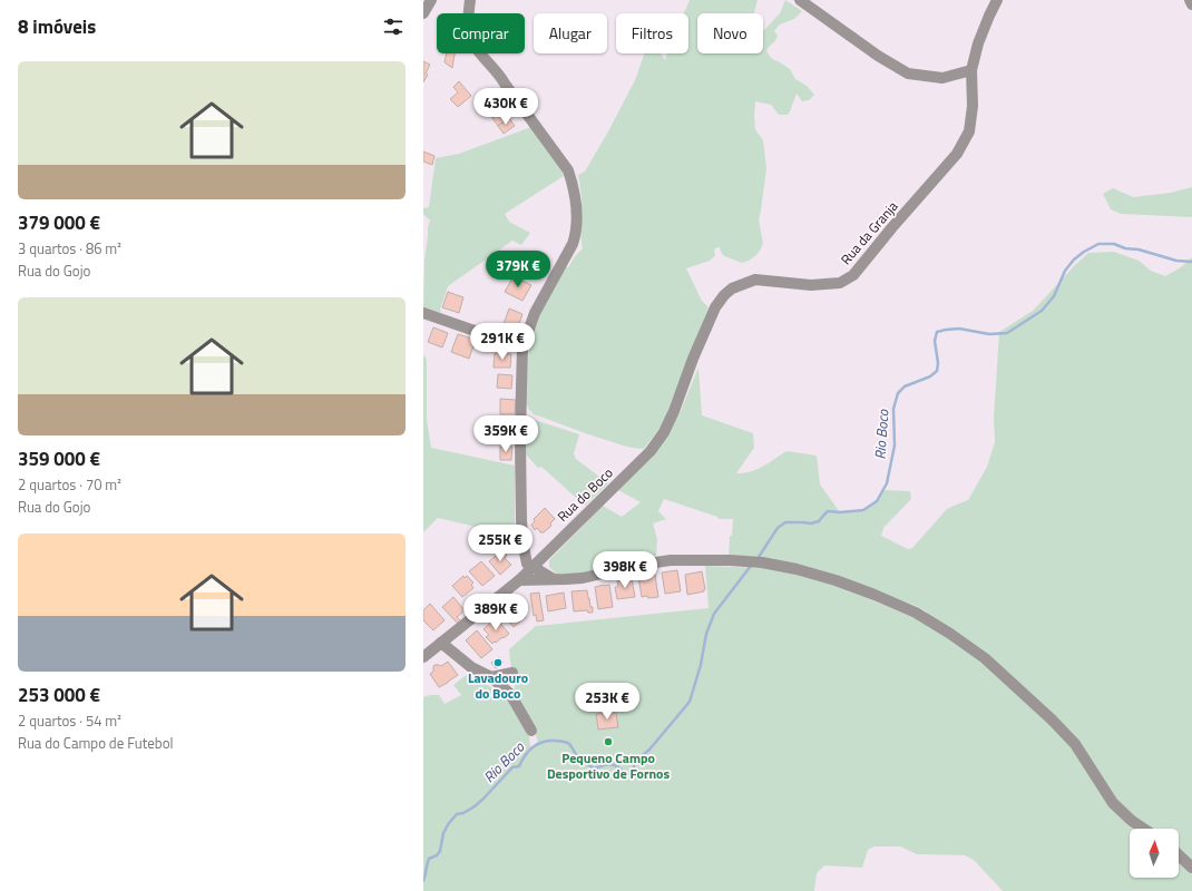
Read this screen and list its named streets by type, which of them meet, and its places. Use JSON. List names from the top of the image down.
{
  "streets": {
    "street": ["Rua da Granja", "Rua do Boco"]
  },
  "crossings": [
    ["Rua da Granja", "Rua do Boco"]
  ],
  "water": ["Rio Boco"],
  "places": ["Lavadouro do Boco", "Pequeno Campo Desportivo de Fornos"],
  "north": "top",
  "page": {
    "heading": "8 imóveis",
    "chip": [
      "Comprar",
      "Alugar",
      "Filtros",
      "Novo"
    ],
    "list": [
      {
        "name": "379 000 €",
        "note": "3 quartos · 86 m² · Rua do Gojo"
      },
      {
        "name": "359 000 €",
        "note": "2 quartos · 70 m² · Rua do Gojo"
      },
      {
        "name": "253 000 €",
        "note": "2 quartos · 54 m² · Rua do Campo de Futebol"
      }
    ],
    "price": [
      "430K €",
      "379K €",
      "291K €",
      "359K €",
      "255K €",
      "398K €",
      "389K €",
      "253K €"
    ]
  }
}
